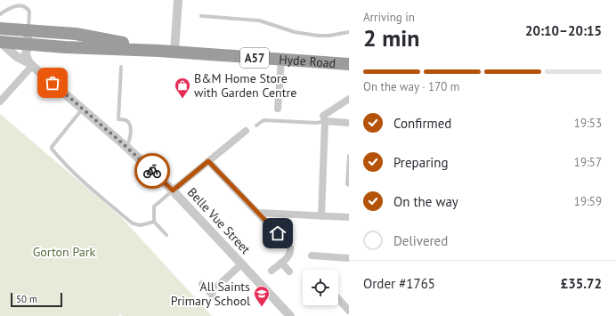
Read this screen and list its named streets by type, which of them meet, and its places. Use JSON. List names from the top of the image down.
{
  "streets": {
    "highway": ["A57", "Hyde Road"],
    "street": ["Belle Vue Street"]
  },
  "crossings": [
    ["Hyde Road", "Belle Vue Street"]
  ],
  "parks": ["Gorton Park"],
  "places": {
    "shop": ["B&M Home Store with Garden Centre"],
    "school or university": ["All Saints Primary School"]
  },
  "scale_bar": "50 m",
  "page": {
    "heading": ["2 min", "Arriving in", "20:10–20:15"],
    "panel": ["Order #1765", "£35.72"],
    "bar": "On the way · 170 m",
    "list": [
      ["Confirmed", "19:53"],
      ["Preparing", "19:57"],
      ["On the way", "19:59"],
      "Delivered"
    ],
    "scale": "50 m"
  }
}
